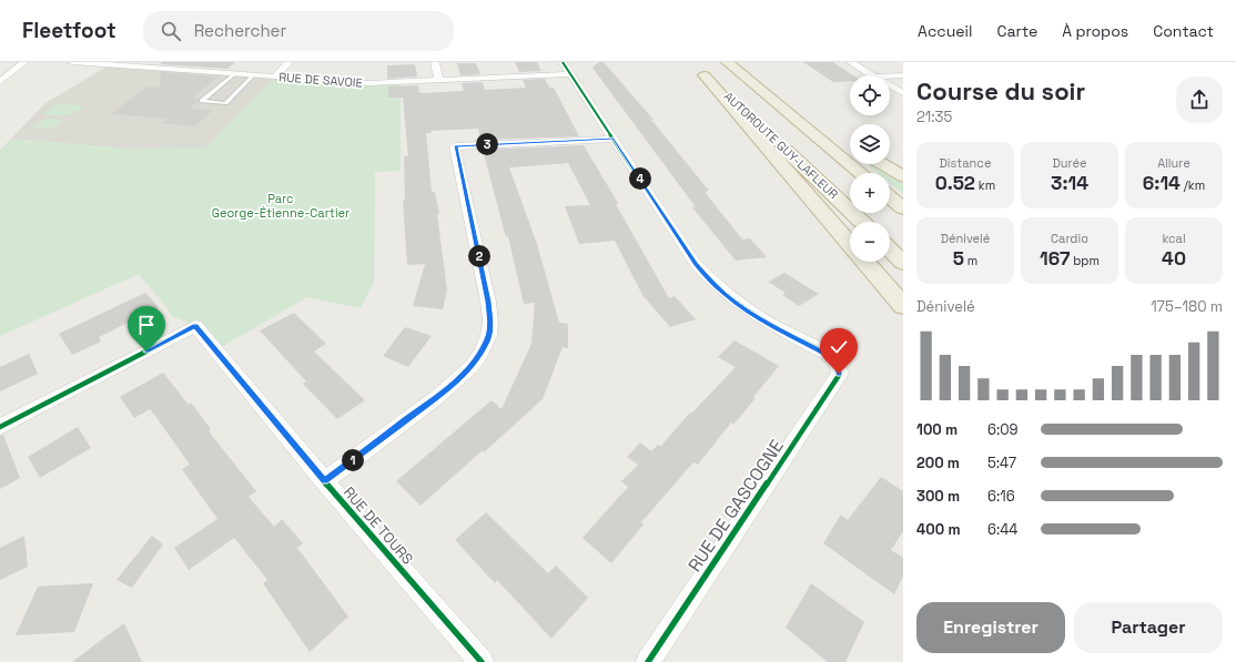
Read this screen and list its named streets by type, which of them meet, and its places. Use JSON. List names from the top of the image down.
{
  "streets": {
    "highway": ["AUTOROUTE GUY-LAFLEUR"],
    "street": ["RUE DE SAVOIE", "RUE DE GASCOGNE", "RUE DE TOURS"]
  },
  "parks": ["Parc George-Étienne-Cartier"],
  "page": {
    "header": "Fleetfoot",
    "search": "Rechercher",
    "nav": [
      "Accueil",
      "Carte",
      "À propos",
      "Contact"
    ],
    "heading": ["Course du soir", "21:35"],
    "map_buttons": ["+", "−"],
    "pins": [
      "3",
      "4",
      "2",
      "1"
    ],
    "stats": [
      ["Distance", "0.52 km"],
      ["Durée", "3:14"],
      ["Allure", "6:14 /km"],
      ["Dénivelé", "5 m"],
      ["Cardio", "167 bpm"],
      ["kcal", "40"]
    ],
    "chart": ["Dénivelé", "175–180 m"],
    "list": [
      {
        "name": "100 m",
        "note": "6:09"
      },
      {
        "name": "200 m",
        "note": "5:47"
      },
      {
        "name": "300 m",
        "note": "6:16"
      },
      {
        "name": "400 m",
        "note": "6:44"
      }
    ],
    "buttons": ["Enregistrer", "Partager"]
  }
}
